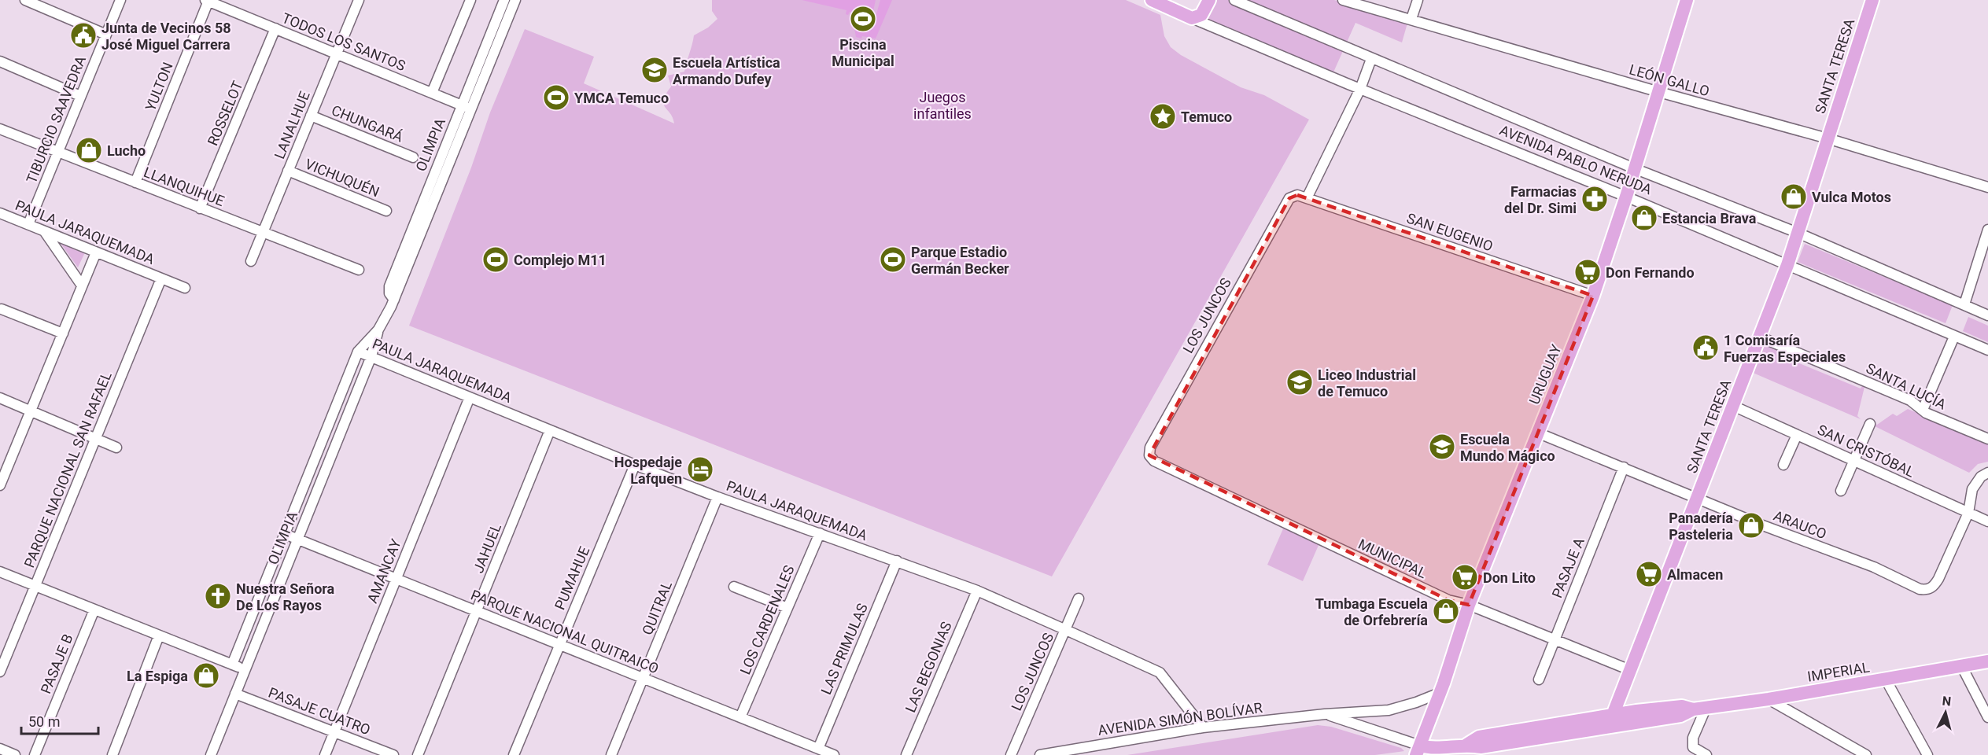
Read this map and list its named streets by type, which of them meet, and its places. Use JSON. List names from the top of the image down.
{
  "streets": {
    "main road": [
      "SANTA TERESA",
      "AVENIDA PABLO NERUDA",
      "URUGUAY",
      "IMPERIAL"
    ],
    "street": [
      "TODOS LOS SANTOS",
      "LEÓN GALLO",
      "YULTON",
      "ROSSELOT",
      "TIBURCIO SAAVEDRA",
      "CHUNGARÁ",
      "LANALHUE",
      "OLIMPIA",
      "VICHUQUÉN",
      "LLANQUIHUE",
      "PAULA JARAQUEMADA",
      "SAN EUGENIO",
      "LOS JUNCOS",
      "SANTA LUCÍA",
      "SAN CRISTÓBAL",
      "PARQUE NACIONAL SAN RAFAEL",
      "ARAUCO",
      "JAHUEL",
      "MUNICIPAL",
      "PASAJE A",
      "AMANCAY",
      "PUMAHUE",
      "QUITRAL",
      "LOS CARDENALES",
      "PARQUE NACIONAL QUITRAICO",
      "LAS PRIMULAS",
      "PASAJE B",
      "LAS BEGONIAS",
      "PASAJE CUATRO",
      "AVENIDA SIMÓN BOLÍVAR"
    ]
  },
  "crossings": [
    ["TODOS LOS SANTOS", "YULTON"],
    ["TODOS LOS SANTOS", "ROSSELOT"],
    ["TODOS LOS SANTOS", "LANALHUE"],
    ["TODOS LOS SANTOS", "OLIMPIA"],
    ["SANTA TERESA", "LEÓN GALLO"],
    ["SANTA TERESA", "AVENIDA PABLO NERUDA"],
    ["SANTA TERESA", "SANTA LUCÍA"],
    ["SANTA TERESA", "SAN CRISTÓBAL"],
    ["SANTA TERESA", "ARAUCO"],
    ["SANTA TERESA", "MUNICIPAL"],
    ["SANTA TERESA", "IMPERIAL"],
    ["LEÓN GALLO", "URUGUAY"],
    ["YULTON", "LLANQUIHUE"],
    ["ROSSELOT", "LLANQUIHUE"],
    ["TIBURCIO SAAVEDRA", "LLANQUIHUE"],
    ["TIBURCIO SAAVEDRA", "PAULA JARAQUEMADA"],
    ["CHUNGARÁ", "LANALHUE"],
    ["LANALHUE", "VICHUQUÉN"],
    ["LANALHUE", "LLANQUIHUE"],
    ["OLIMPIA", "PAULA JARAQUEMADA"],
    ["OLIMPIA", "PARQUE NACIONAL QUITRAICO"],
    ["OLIMPIA", "PASAJE CUATRO"],
    ["AVENIDA PABLO NERUDA", "LOS JUNCOS"],
    ["AVENIDA PABLO NERUDA", "URUGUAY"],
    ["PAULA JARAQUEMADA", "LOS JUNCOS"],
    ["PAULA JARAQUEMADA", "PARQUE NACIONAL SAN RAFAEL"],
    ["PAULA JARAQUEMADA", "JAHUEL"],
    ["PAULA JARAQUEMADA", "AMANCAY"],
    ["PAULA JARAQUEMADA", "PUMAHUE"],
    ["PAULA JARAQUEMADA", "QUITRAL"],
    ["PAULA JARAQUEMADA", "LOS CARDENALES"],
    ["PAULA JARAQUEMADA", "LAS PRIMULAS"],
    ["PAULA JARAQUEMADA", "LAS BEGONIAS"],
    ["PAULA JARAQUEMADA", "AVENIDA SIMÓN BOLÍVAR"],
    ["SAN EUGENIO", "LOS JUNCOS"],
    ["SAN EUGENIO", "URUGUAY"],
    ["LOS JUNCOS", "MUNICIPAL"],
    ["URUGUAY", "ARAUCO"],
    ["URUGUAY", "MUNICIPAL"],
    ["URUGUAY", "IMPERIAL"],
    ["URUGUAY", "AVENIDA SIMÓN BOLÍVAR"],
    ["SAN CRISTÓBAL", "ARAUCO"],
    ["ARAUCO", "PASAJE A"],
    ["JAHUEL", "PARQUE NACIONAL QUITRAICO"],
    ["MUNICIPAL", "PASAJE A"],
    ["AMANCAY", "PARQUE NACIONAL QUITRAICO"],
    ["AMANCAY", "PASAJE CUATRO"],
    ["PUMAHUE", "PARQUE NACIONAL QUITRAICO"],
    ["QUITRAL", "PARQUE NACIONAL QUITRAICO"],
    ["LOS CARDENALES", "PARQUE NACIONAL QUITRAICO"],
    ["PARQUE NACIONAL QUITRAICO", "LAS PRIMULAS"],
    ["IMPERIAL", "AVENIDA SIMÓN BOLÍVAR"]
  ],
  "parks": ["Juegos infantiles"],
  "places": {
    "sports": [
      "Piscina Municipal",
      "YMCA Temuco",
      "Complejo M11",
      "Parque Estadio Germán Becker"
    ],
    "public building": ["Junta de Vecinos 58 José Miguel Carrera", "1 Comisaría Fuerzas Especiales"],
    "school or university": ["Escuela Artística Armando Dufey", "Liceo Industrial de Temuco", "Escuela Mundo Mágico"],
    "place": ["Temuco"],
    "shop": [
      "Lucho",
      "Vulca Motos",
      "Estancia Brava",
      "Panadería Pasteleria",
      "Tumbaga Escuela de Orfebrería",
      "La Espiga"
    ],
    "pharmacy": ["Farmacias del Dr. Simi"],
    "supermarket": ["Don Fernando", "Almacen", "Don Lito"],
    "hotel": ["Hospedaje Lafquen"],
    "church": ["Nuestra Señora De Los Rayos"]
  },
  "scale_bar": "50 m",
  "north": "top"
}
